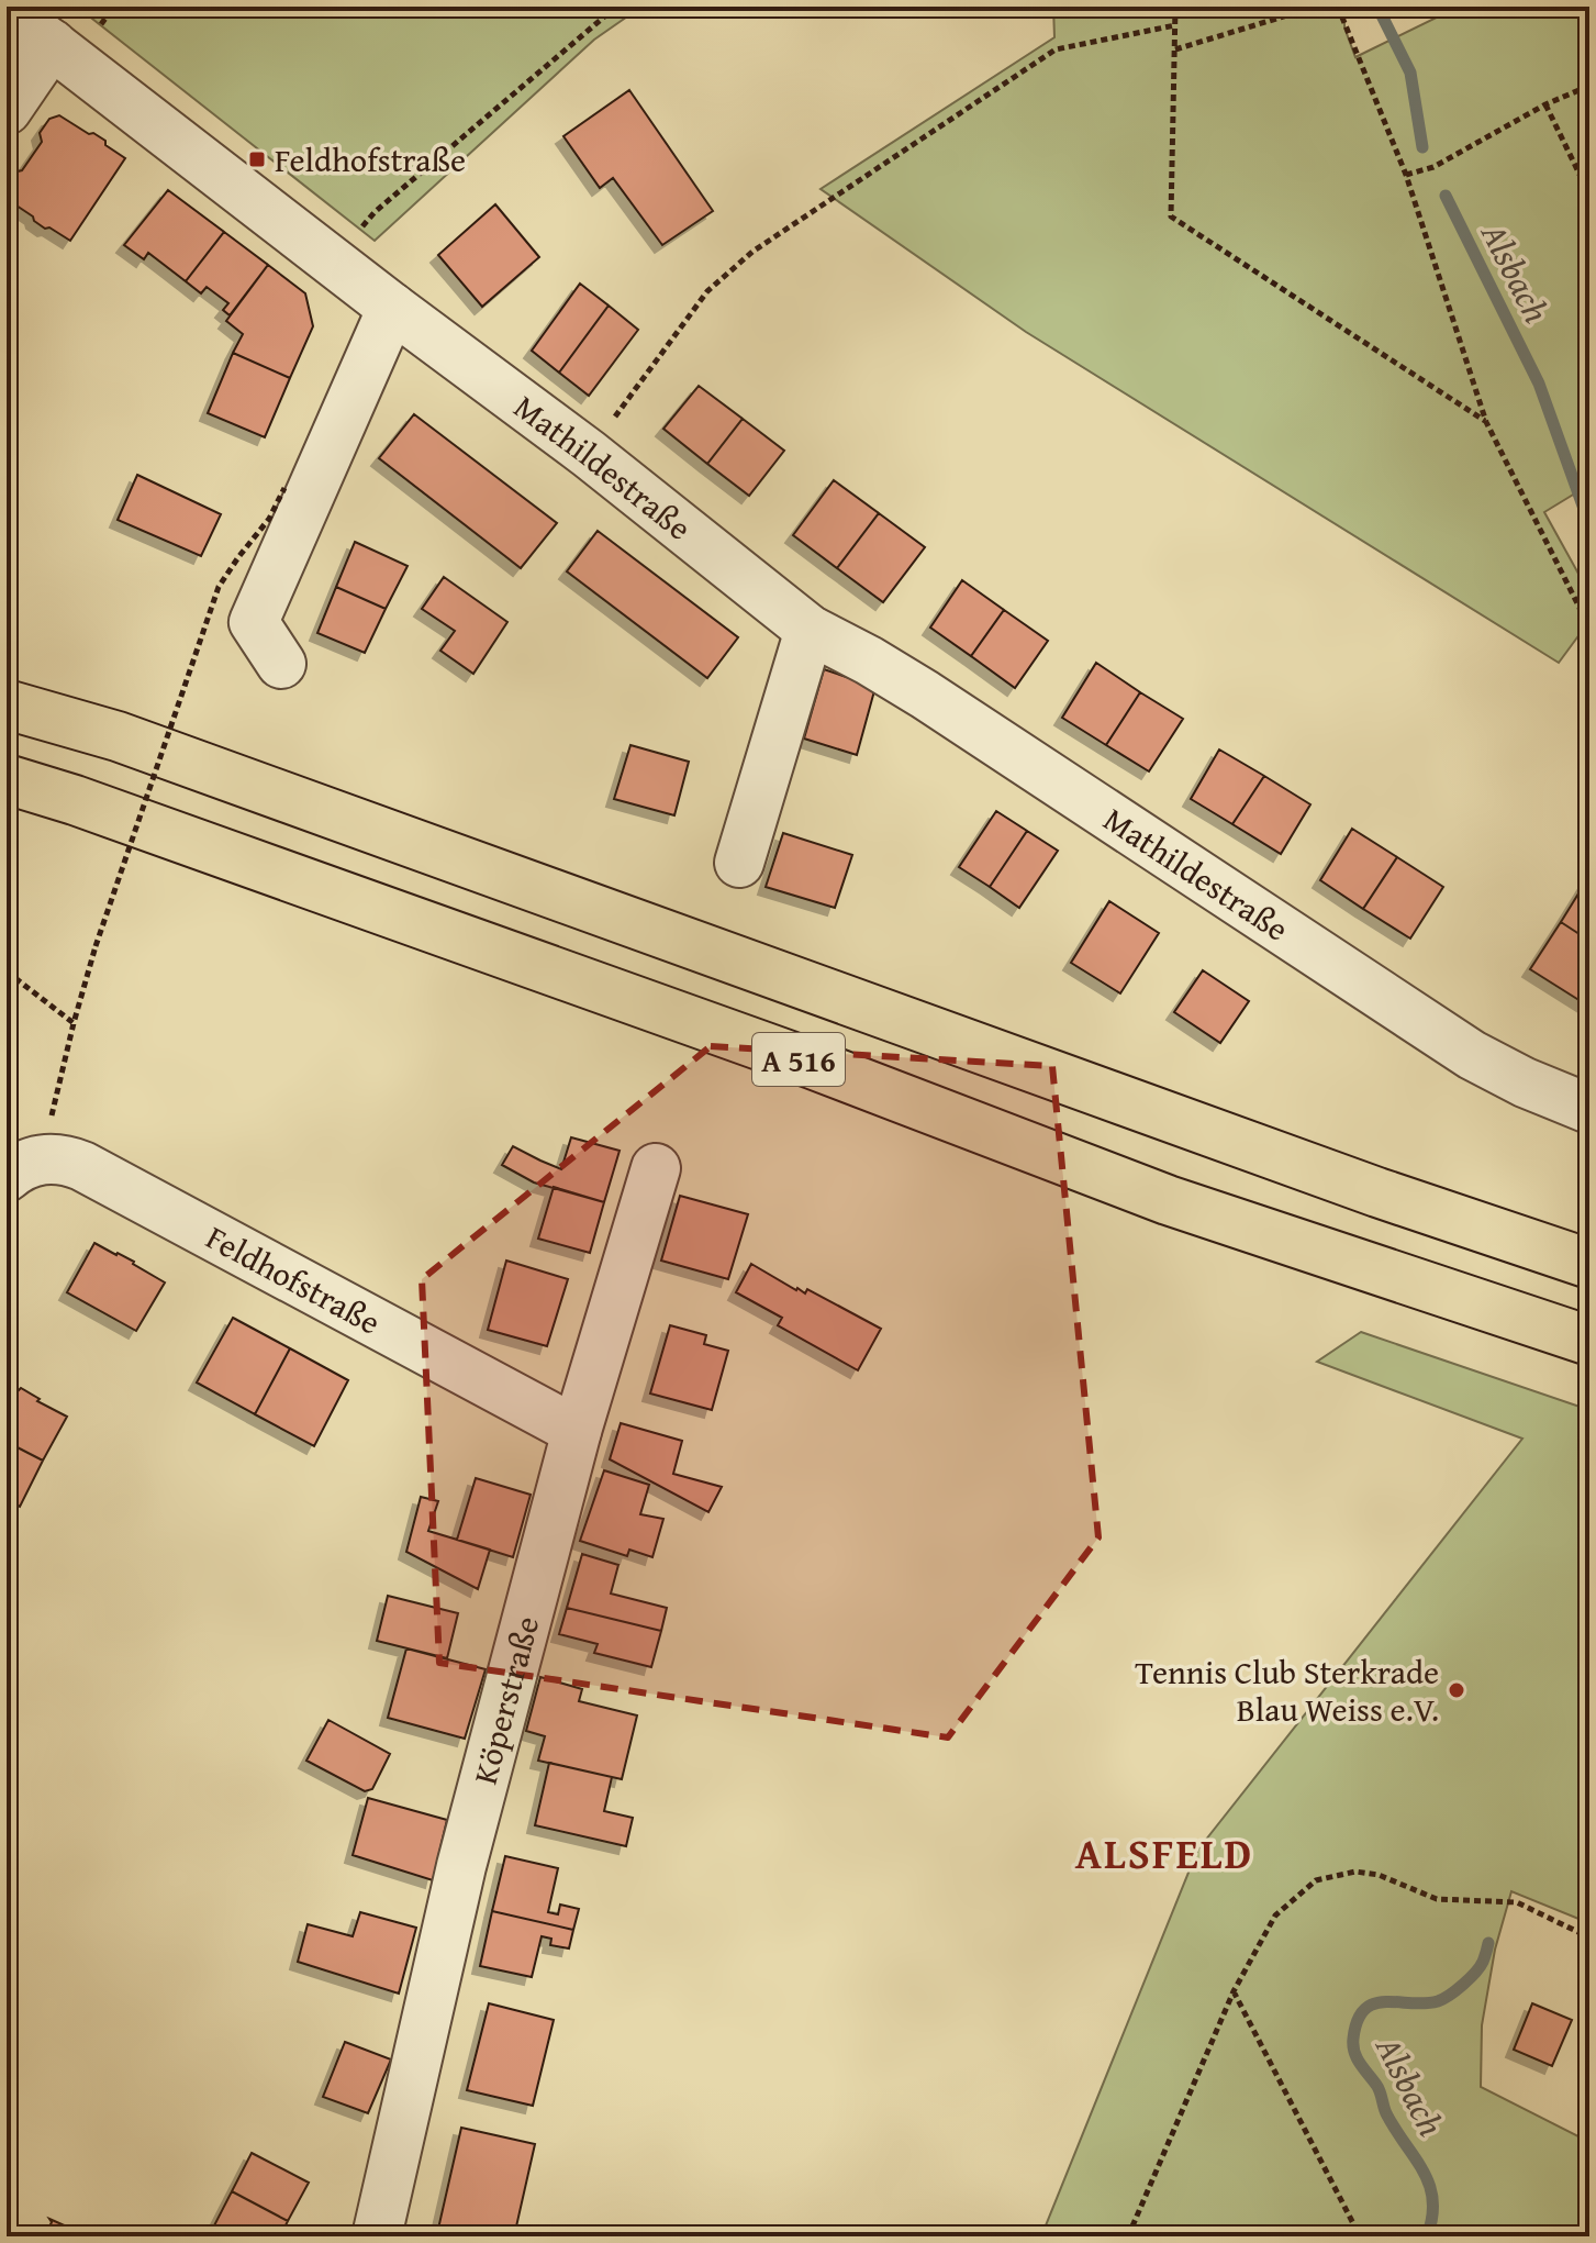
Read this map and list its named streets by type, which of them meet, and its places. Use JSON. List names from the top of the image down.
{
  "streets": {
    "highway": ["A 516"],
    "street": ["Mathildestraße", "Feldhofstraße", "Köperstraße"]
  },
  "crossings": [
    ["Feldhofstraße", "Köperstraße"]
  ],
  "districts": ["ALSFELD"],
  "water": ["Alsbach"],
  "places": {
    "transit": ["Feldhofstraße"],
    "other": ["Tennis Club Sterkrade Blau Weiss e.V."]
  }
}
